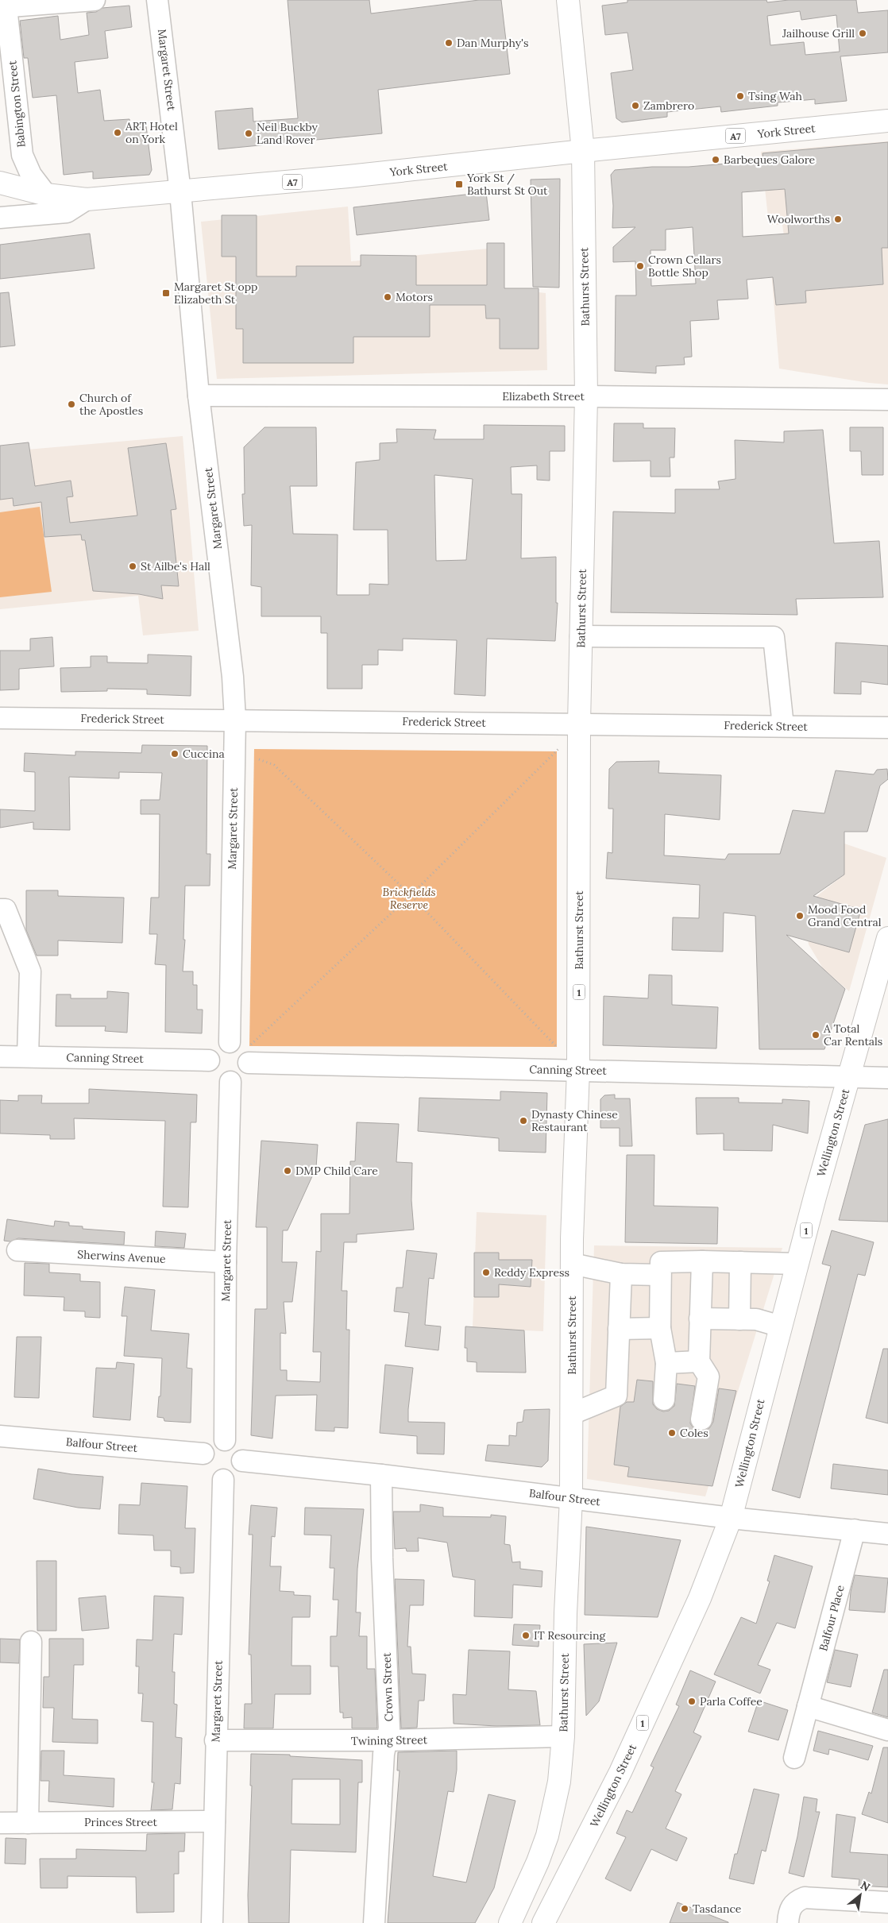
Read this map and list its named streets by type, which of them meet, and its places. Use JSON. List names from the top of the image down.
{
  "streets": {
    "highway": [
      "York Street",
      "A7",
      "Bathurst Street",
      "1",
      "Wellington Street"
    ],
    "street": [
      "Margaret Street",
      "Babington Street",
      "Elizabeth Street",
      "Frederick Street",
      "Canning Street",
      "Sherwins Avenue",
      "Balfour Street",
      "Balfour Place",
      "Crown Street",
      "Twining Street",
      "Princes Street"
    ]
  },
  "crossings": [
    ["Margaret Street", "York Street"],
    ["Margaret Street", "Elizabeth Street"],
    ["Margaret Street", "Frederick Street"],
    ["Margaret Street", "Canning Street"],
    ["Margaret Street", "Sherwins Avenue"],
    ["Margaret Street", "Balfour Street"],
    ["Margaret Street", "Twining Street"],
    ["Margaret Street", "Princes Street"],
    ["Babington Street", "A7"],
    ["York Street", "A7"],
    ["York Street", "Bathurst Street"],
    ["Bathurst Street", "Elizabeth Street"],
    ["Bathurst Street", "Frederick Street"],
    ["Bathurst Street", "Canning Street"],
    ["Bathurst Street", "Balfour Street"],
    ["Bathurst Street", "Twining Street"],
    ["Canning Street", "Wellington Street"],
    ["Wellington Street", "Balfour Street"],
    ["Balfour Street", "Balfour Place"],
    ["Balfour Street", "Crown Street"],
    ["Crown Street", "Twining Street"]
  ],
  "parks": ["Brickfields Reserve"],
  "places": {
    "other": [
      "Jailhouse Grill",
      "Dan Murphy's",
      "Tsing Wah",
      "Zambrero",
      "ART Hotel on York",
      "Neil Buckby Land Rover",
      "Barbeques Galore",
      "Woolworths",
      "Crown Cellars Bottle Shop",
      "Motors",
      "Church of the Apostles",
      "St Ailbe's Hall",
      "Cuccina",
      "Mood Food Grand Central",
      "A Total Car Rentals",
      "Dynasty Chinese Restaurant",
      "DMP Child Care",
      "Reddy Express",
      "Coles",
      "IT Resourcing",
      "Parla Coffee",
      "Tasdance"
    ],
    "transit": ["York St / Bathurst St Out", "Margaret St opp Elizabeth St"]
  },
  "north": "top right"
}
